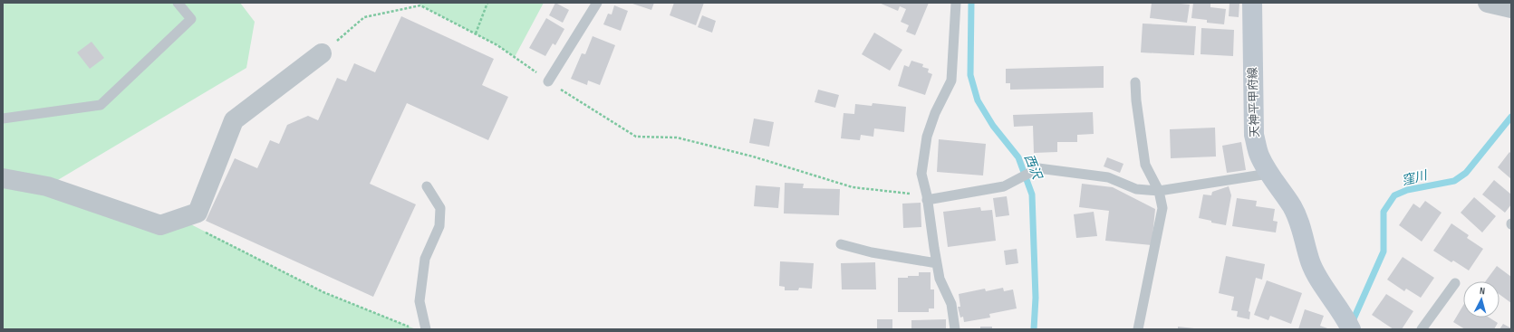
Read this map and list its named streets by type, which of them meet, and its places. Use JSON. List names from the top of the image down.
{
  "streets": {
    "main road": ["天神平甲府線"]
  },
  "water": ["西沢", "窪川"],
  "north": "top"
}
